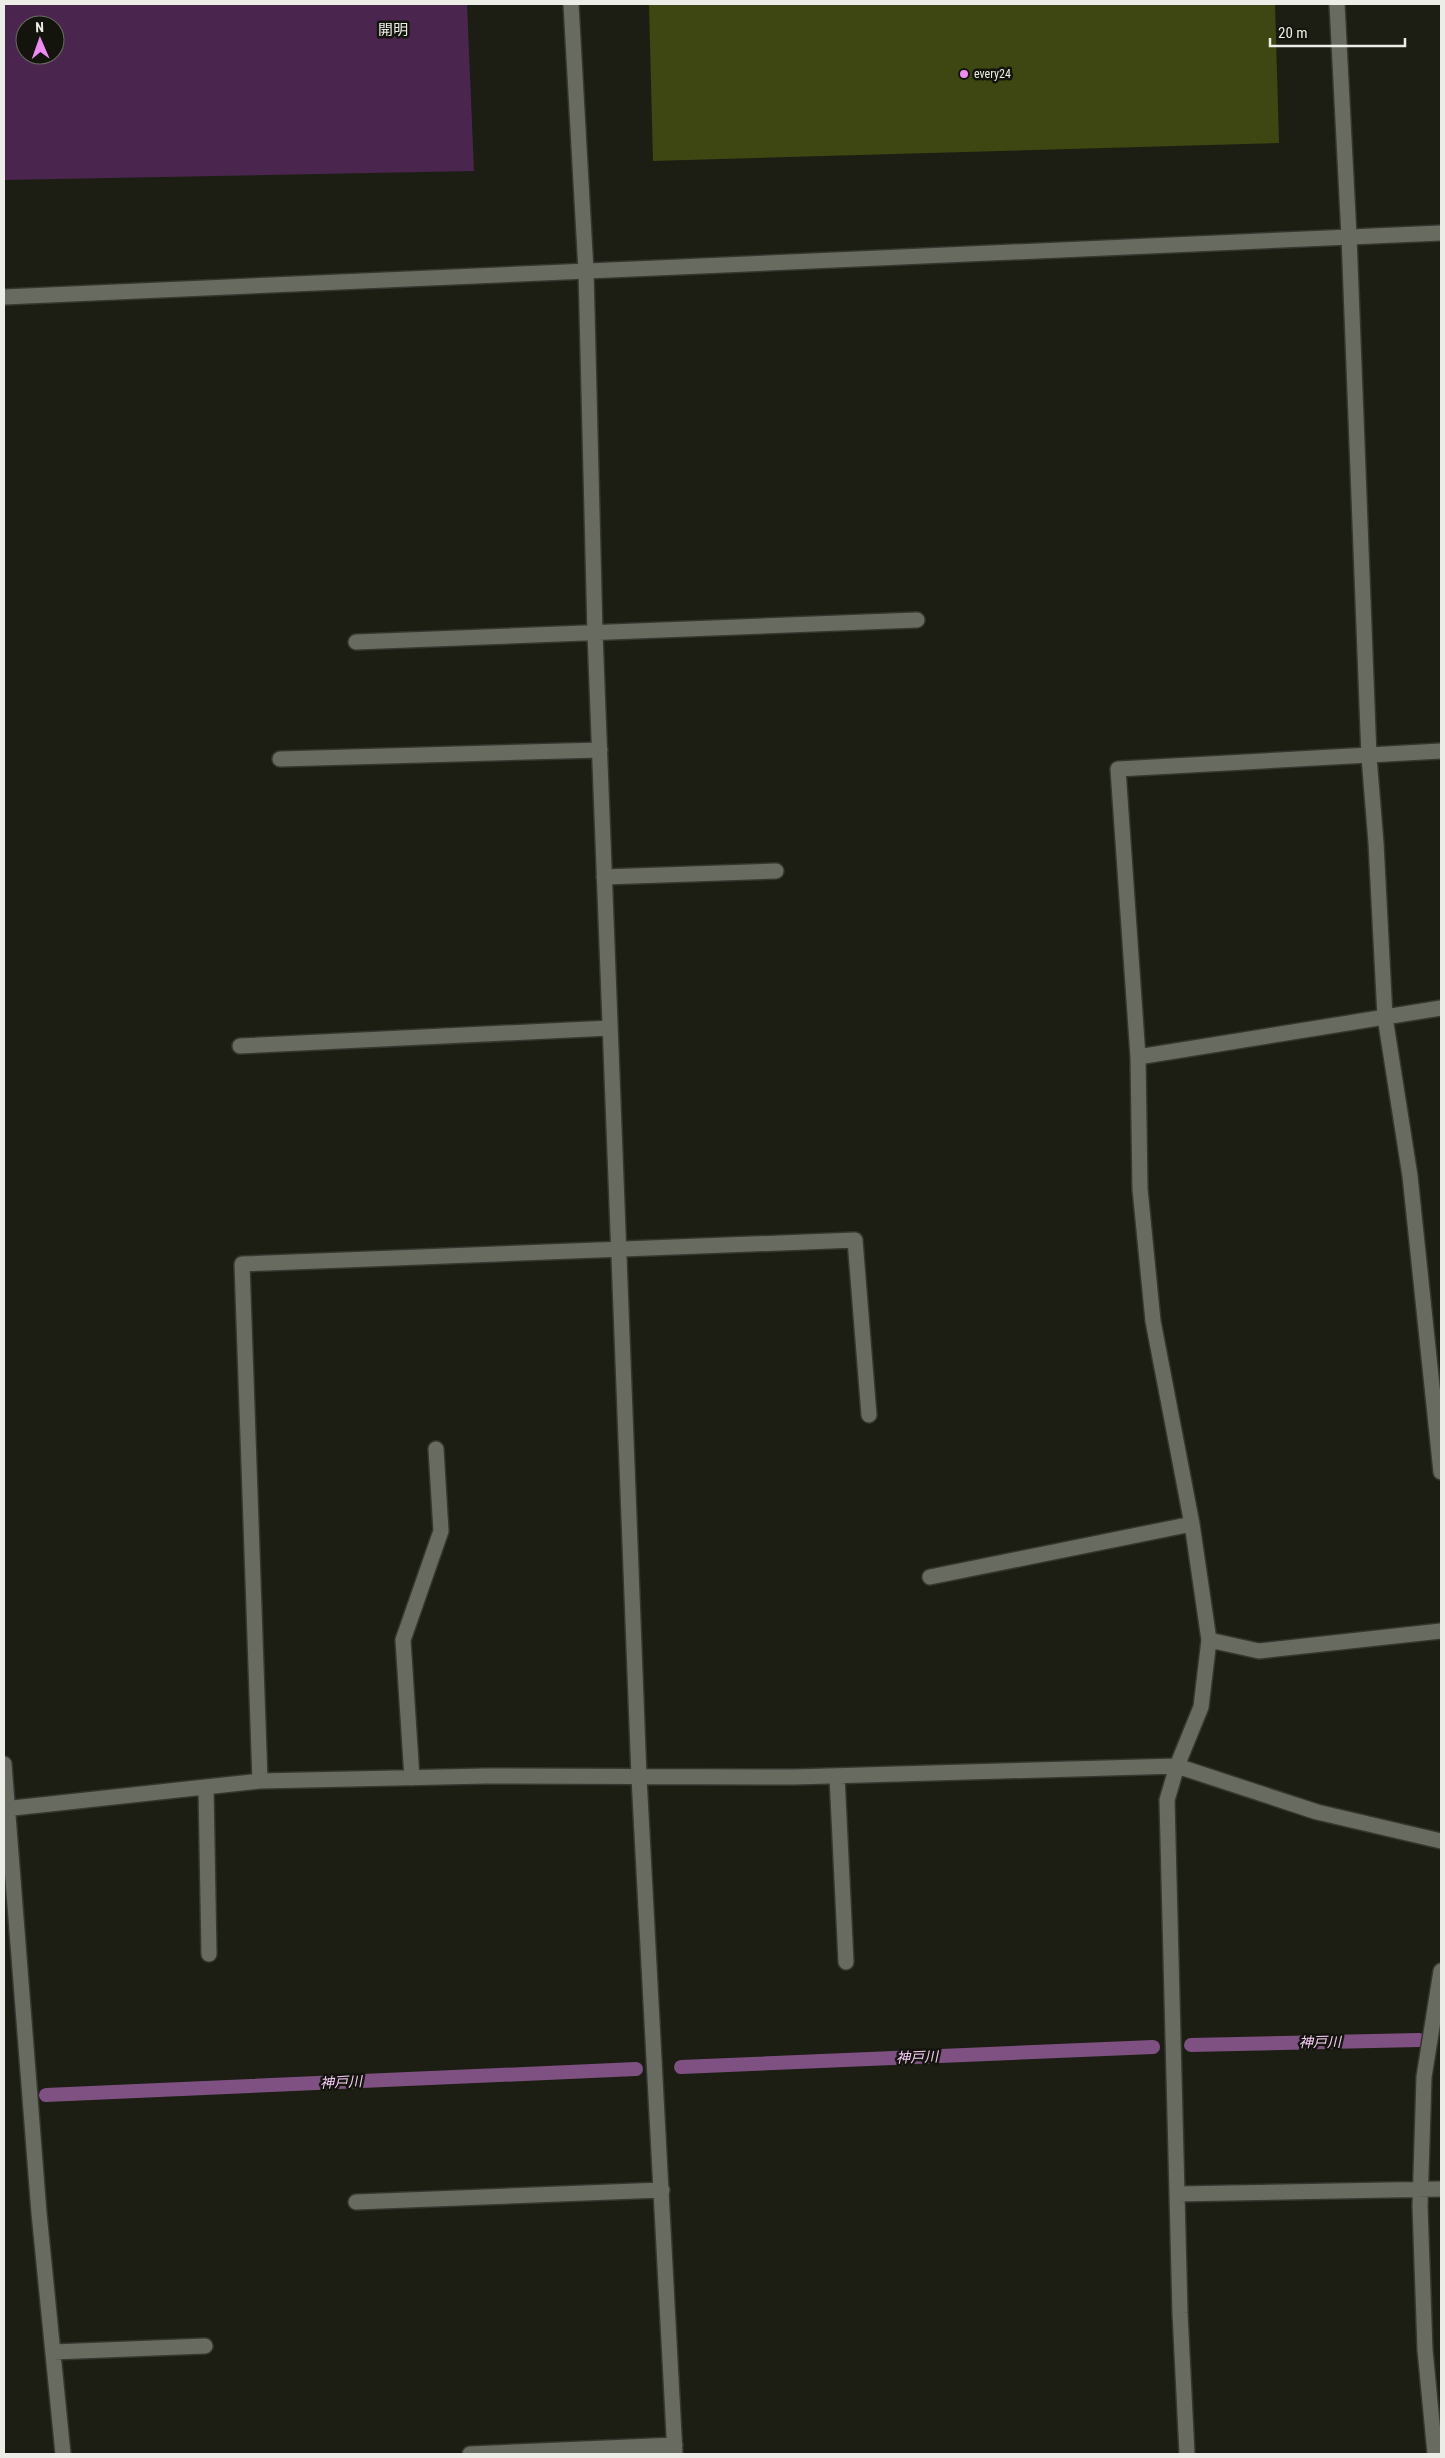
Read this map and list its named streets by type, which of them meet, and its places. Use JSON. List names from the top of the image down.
{
  "districts": ["開明"],
  "water": ["神戸川"],
  "places": ["every24"],
  "scale_bar": "20 m",
  "north": "top"
}
